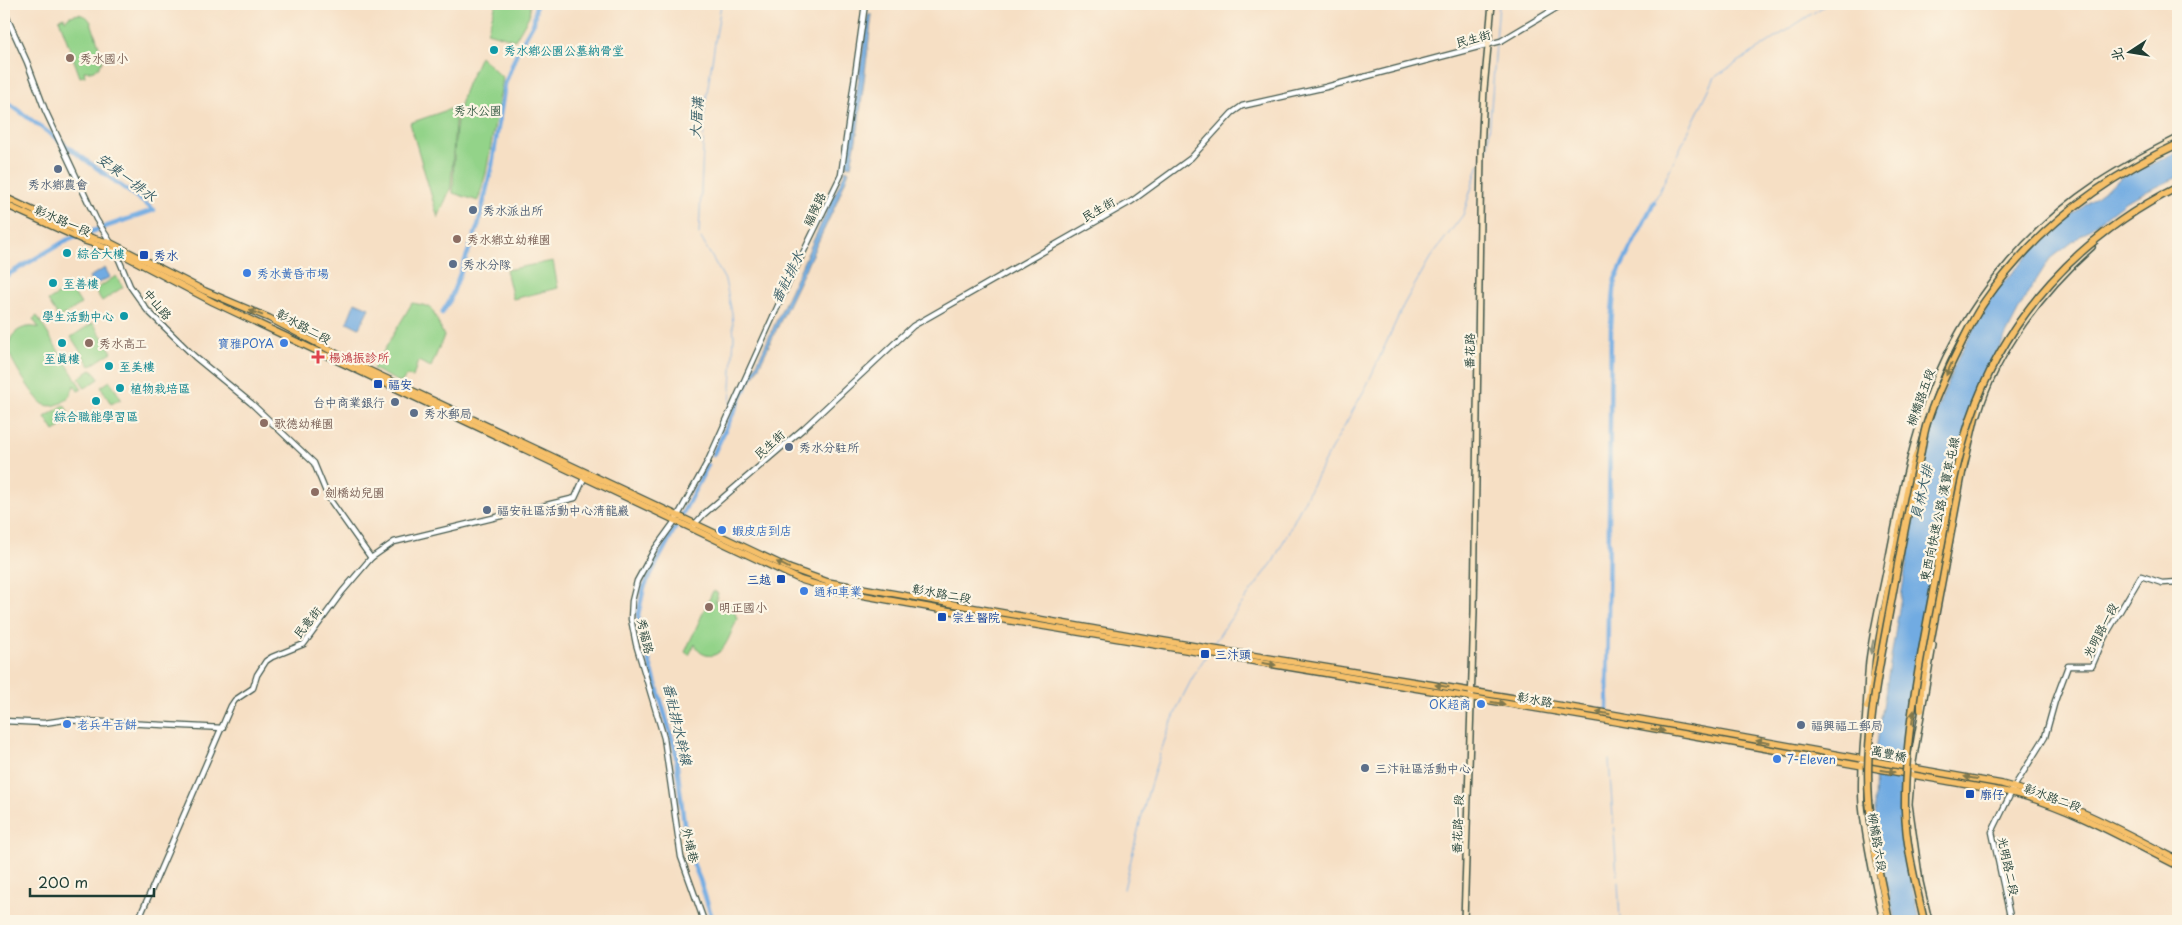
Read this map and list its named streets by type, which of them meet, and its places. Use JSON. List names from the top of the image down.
{
  "streets": {
    "highway": ["東西向快速公路 漢寶草屯線"],
    "main road": [
      "彰水路一段",
      "彰水路二段",
      "番花路",
      "柳橋路五段",
      "彰水路",
      "萬豐橋",
      "番花路一段",
      "柳橋路六段"
    ],
    "street": [
      "民生街",
      "福陵路",
      "中山路",
      "民意街",
      "光明路一段",
      "秀福路",
      "外埔巷",
      "光明路二段"
    ]
  },
  "crossings": [
    ["民生街", "彰水路二段"],
    ["民生街", "番花路"],
    ["福陵路", "彰水路二段"],
    ["福陵路", "秀福路"],
    ["彰水路一段", "中山路"],
    ["彰水路一段", "彰水路二段"],
    ["中山路", "彰水路二段"],
    ["中山路", "民意街"],
    ["彰水路二段", "民意街"],
    ["彰水路二段", "光明路一段"],
    ["彰水路二段", "秀福路"],
    ["彰水路二段", "彰水路"],
    ["彰水路二段", "萬豐橋"],
    ["彰水路二段", "光明路二段"],
    ["番花路", "彰水路"],
    ["番花路", "番花路一段"],
    ["柳橋路五段", "彰水路"],
    ["柳橋路五段", "萬豐橋"],
    ["柳橋路五段", "柳橋路六段"],
    ["光明路一段", "光明路二段"],
    ["秀福路", "外埔巷"],
    ["彰水路", "萬豐橋"],
    ["彰水路", "番花路一段"],
    ["彰水路", "柳橋路六段"],
    ["萬豐橋", "柳橋路六段"]
  ],
  "one_way": ["柳橋路五段"],
  "water": [
    "大厝溝",
    "安東一排水",
    "番社排水",
    "員林大排",
    "番社排水幹線"
  ],
  "parks": ["秀水公園"],
  "places": {
    "other": [
      "秀水鄉公園公墓納骨堂",
      "秀水國小",
      "秀水鄉農會",
      "秀水派出所",
      "秀水鄉立幼稚園",
      "綜合大樓",
      "秀水分隊",
      "秀水黃昏市場",
      "至善樓",
      "學生活動中心",
      "至真樓",
      "秀水高工",
      "寶雅POYA",
      "至美樓",
      "植物栽培區",
      "綜合職能學習區",
      "台中商業銀行",
      "秀水郵局",
      "歌德幼稚園",
      "秀水分駐所",
      "劍橋幼兒園",
      "福安社區活動中心清龍巖",
      "蝦皮店到店",
      "通和車業",
      "明正國小",
      "OK超商",
      "老兵牛舌餅",
      "福興福工郵局",
      "7-Eleven",
      "三汴社區活動中心"
    ],
    "transit": [
      "秀水",
      "福安",
      "三越",
      "宗生醫院",
      "三汴頭",
      "廓仔"
    ],
    "health": ["楊鴻振診所"]
  },
  "scale_bar": "200 m",
  "north": "left"
}
